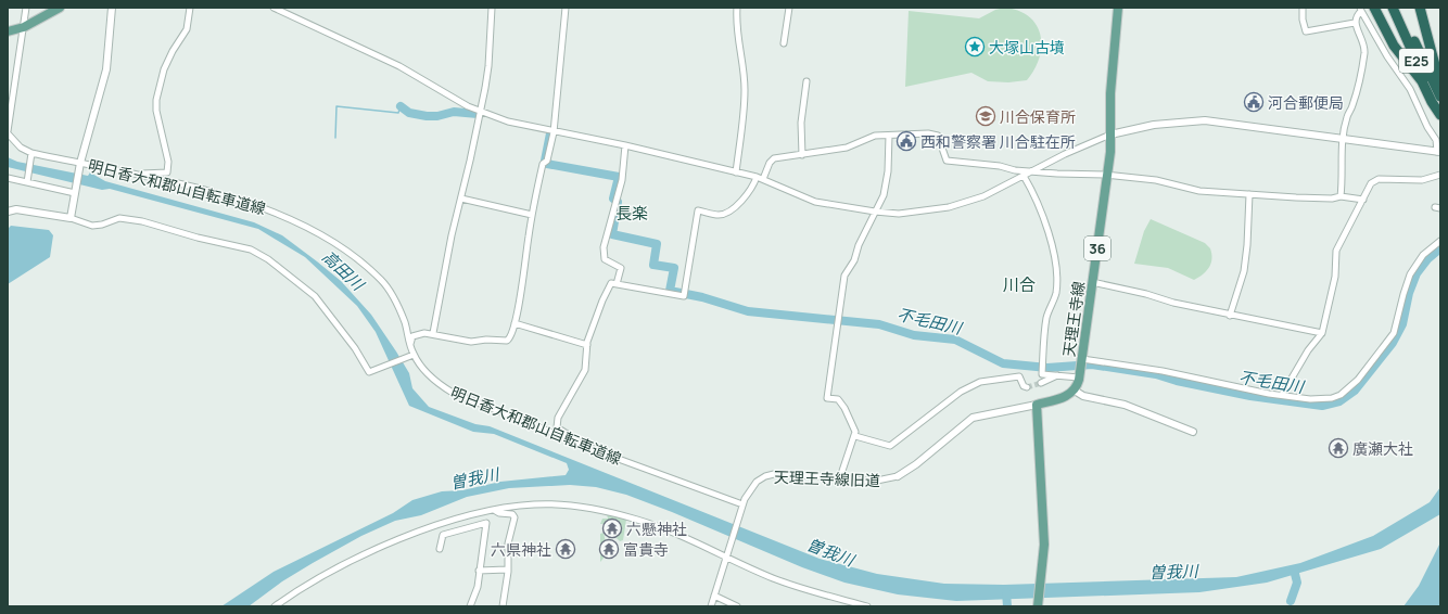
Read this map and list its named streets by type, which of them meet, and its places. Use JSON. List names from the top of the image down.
{
  "streets": {
    "highway": ["E25"],
    "main road": ["36", "天理王寺線"],
    "street": ["明日香大和郡山自転車道線", "天理王寺線旧道"]
  },
  "crossings": [
    ["明日香大和郡山自転車道線", "天理王寺線旧道"]
  ],
  "districts": ["長楽", "川合"],
  "water": ["高田川", "不毛田川", "曽我川"],
  "places": {
    "place": ["大塚山古墳"],
    "public building": ["河合郵便局", "西和警察署 川合駐在所"],
    "school or university": ["川合保育所"],
    "temple": [
      "廣瀬大社",
      "六懸神社",
      "六県神社",
      "富貴寺"
    ]
  }
}
